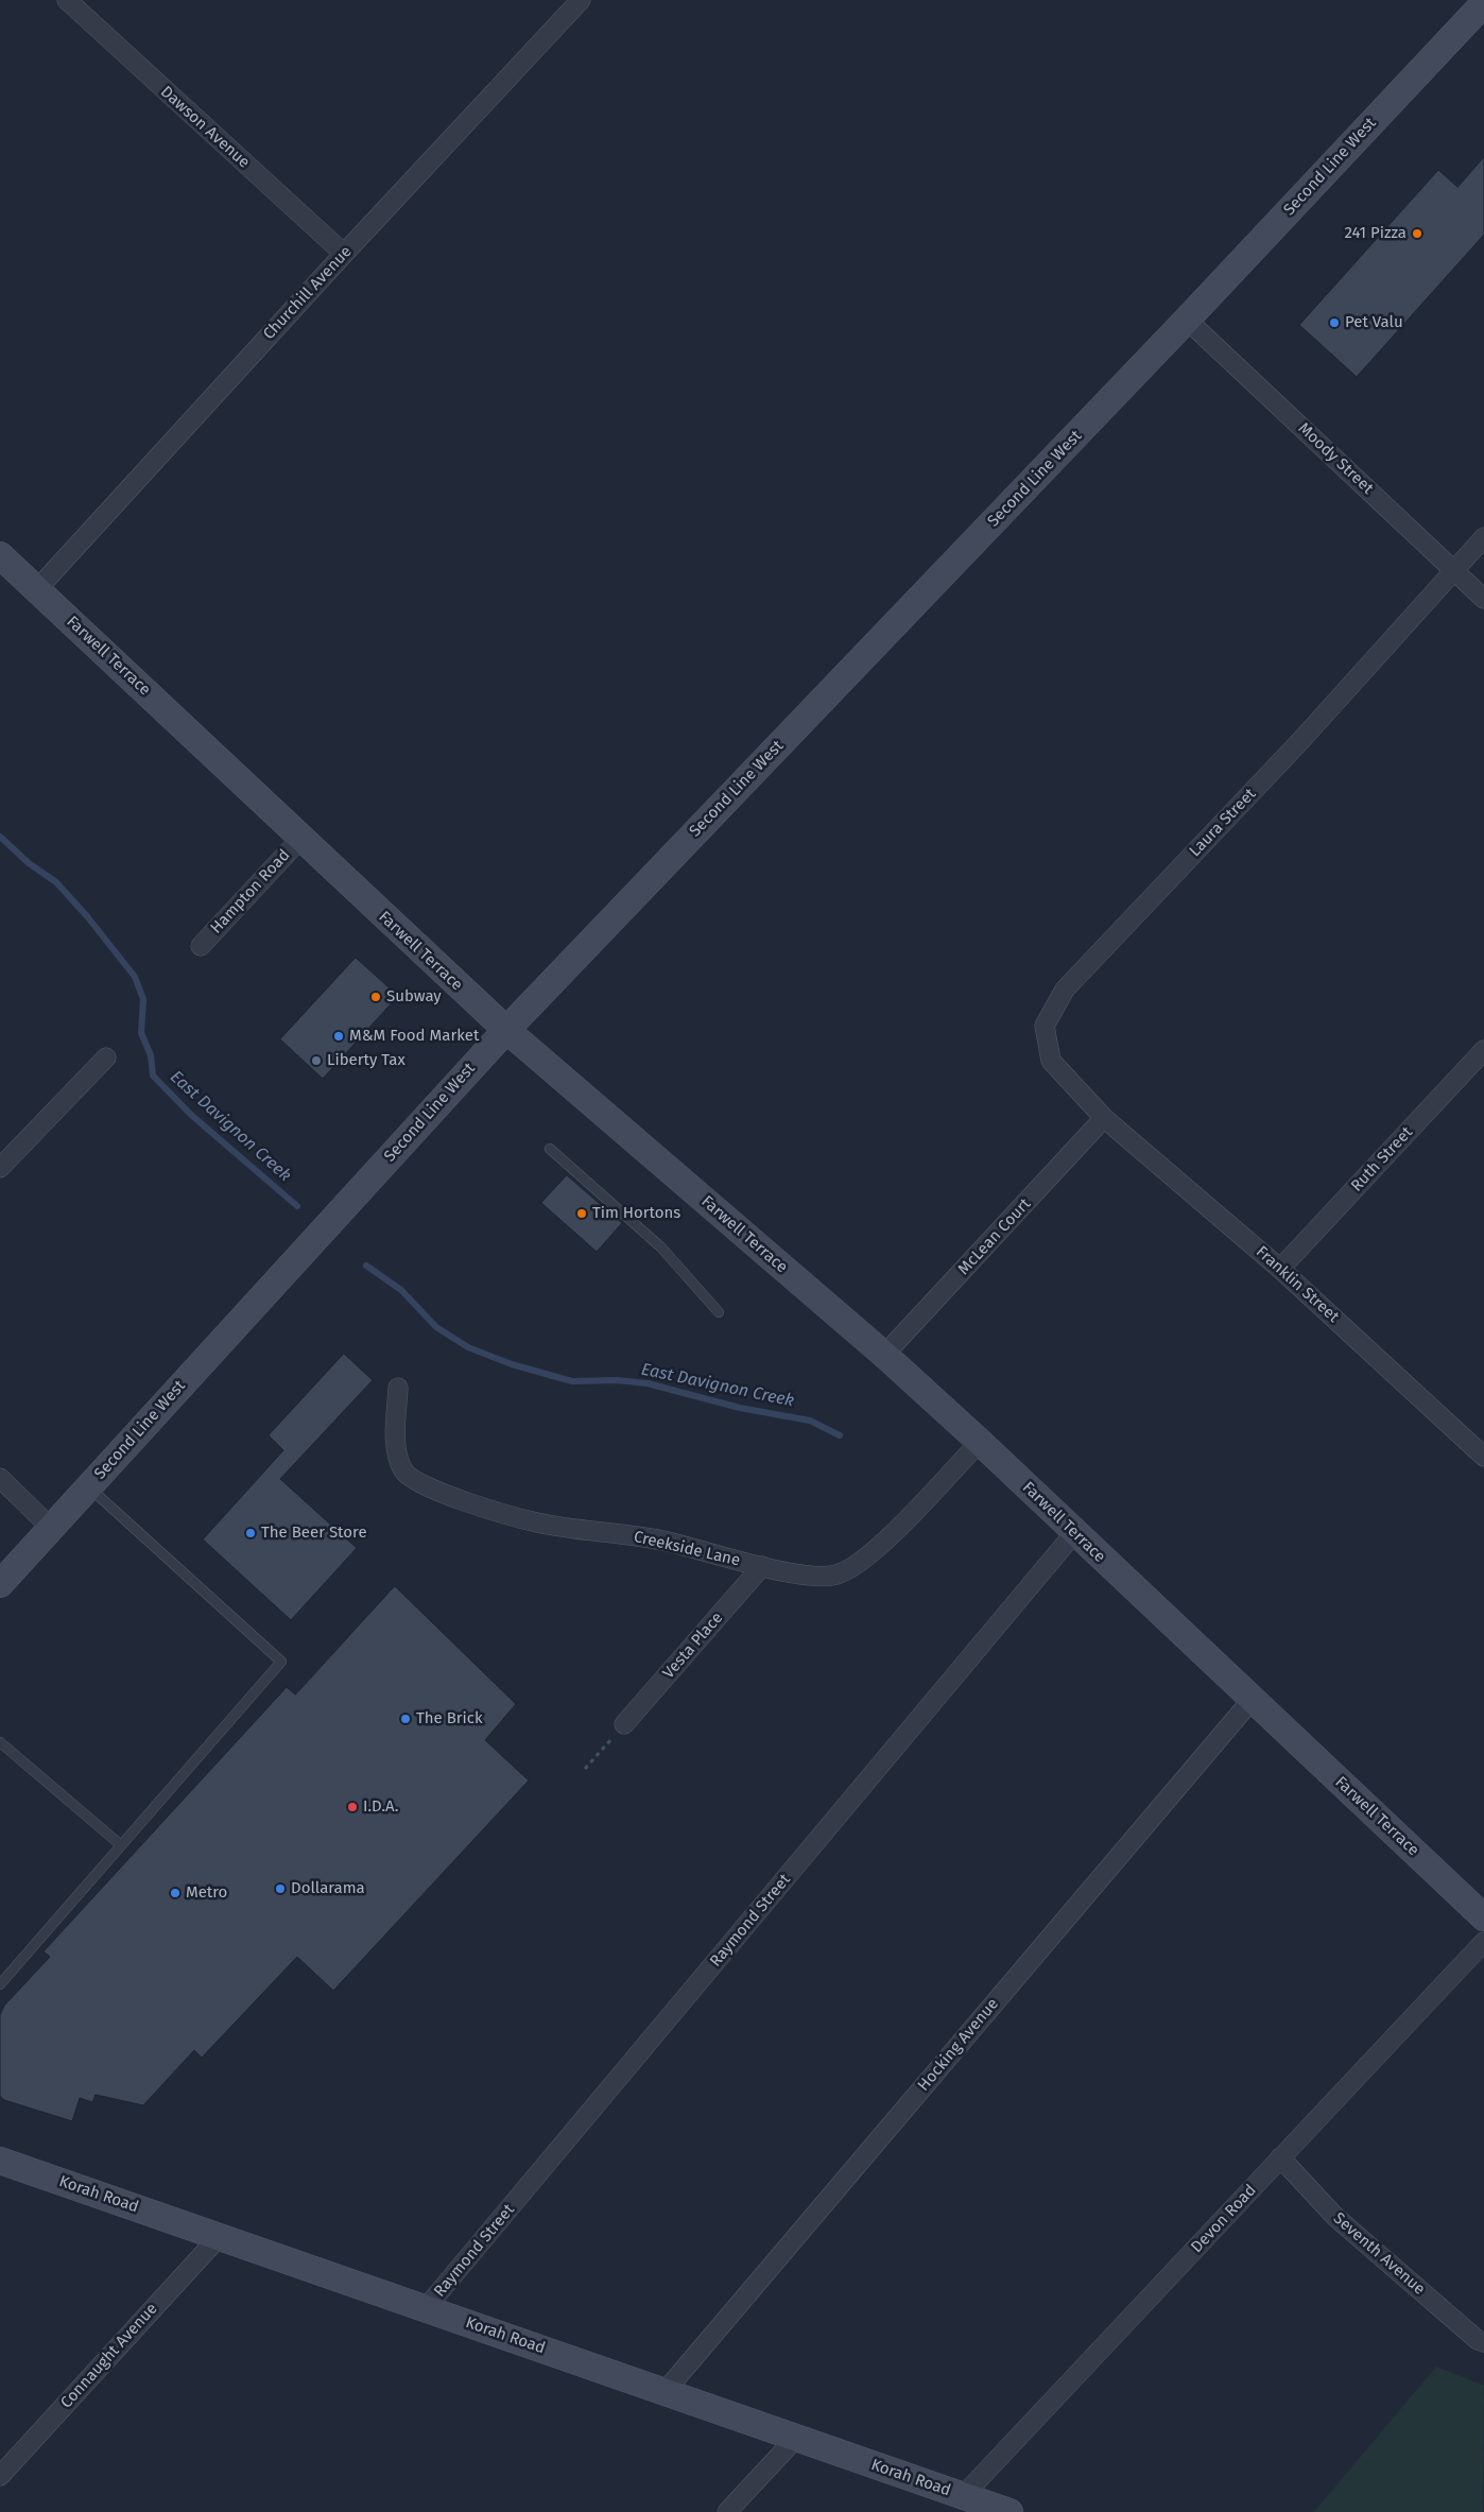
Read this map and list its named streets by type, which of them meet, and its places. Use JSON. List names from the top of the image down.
{
  "streets": {
    "street": [
      "Dawson Avenue",
      "Second Line West",
      "Churchill Avenue",
      "Moody Street",
      "Farwell Terrace",
      "Laura Street",
      "Hampton Road",
      "Ruth Street",
      "McLean Court",
      "Franklin Street",
      "Creekside Lane",
      "Vesta Place",
      "Raymond Street",
      "Hocking Avenue",
      "Korah Road",
      "Devon Road",
      "Seventh Avenue",
      "Connaught Avenue"
    ]
  },
  "crossings": [
    ["Dawson Avenue", "Churchill Avenue"],
    ["Second Line West", "Moody Street"],
    ["Second Line West", "Farwell Terrace"],
    ["Churchill Avenue", "Farwell Terrace"],
    ["Moody Street", "Laura Street"],
    ["Farwell Terrace", "Hampton Road"],
    ["Farwell Terrace", "McLean Court"],
    ["Farwell Terrace", "Creekside Lane"],
    ["Farwell Terrace", "Raymond Street"],
    ["Farwell Terrace", "Hocking Avenue"],
    ["Laura Street", "McLean Court"],
    ["Laura Street", "Franklin Street"],
    ["Ruth Street", "Franklin Street"],
    ["McLean Court", "Franklin Street"],
    ["Creekside Lane", "Vesta Place"],
    ["Raymond Street", "Korah Road"],
    ["Hocking Avenue", "Korah Road"],
    ["Korah Road", "Devon Road"],
    ["Korah Road", "Connaught Avenue"],
    ["Devon Road", "Seventh Avenue"]
  ],
  "water": ["East Davignon Creek"],
  "places": [
    "241 Pizza",
    "Pet Valu",
    "Subway",
    "M&M Food Market",
    "Liberty Tax",
    "Tim Hortons",
    "The Beer Store",
    "The Brick",
    "I.D.A.",
    "Dollarama",
    "Metro"
  ]
}
